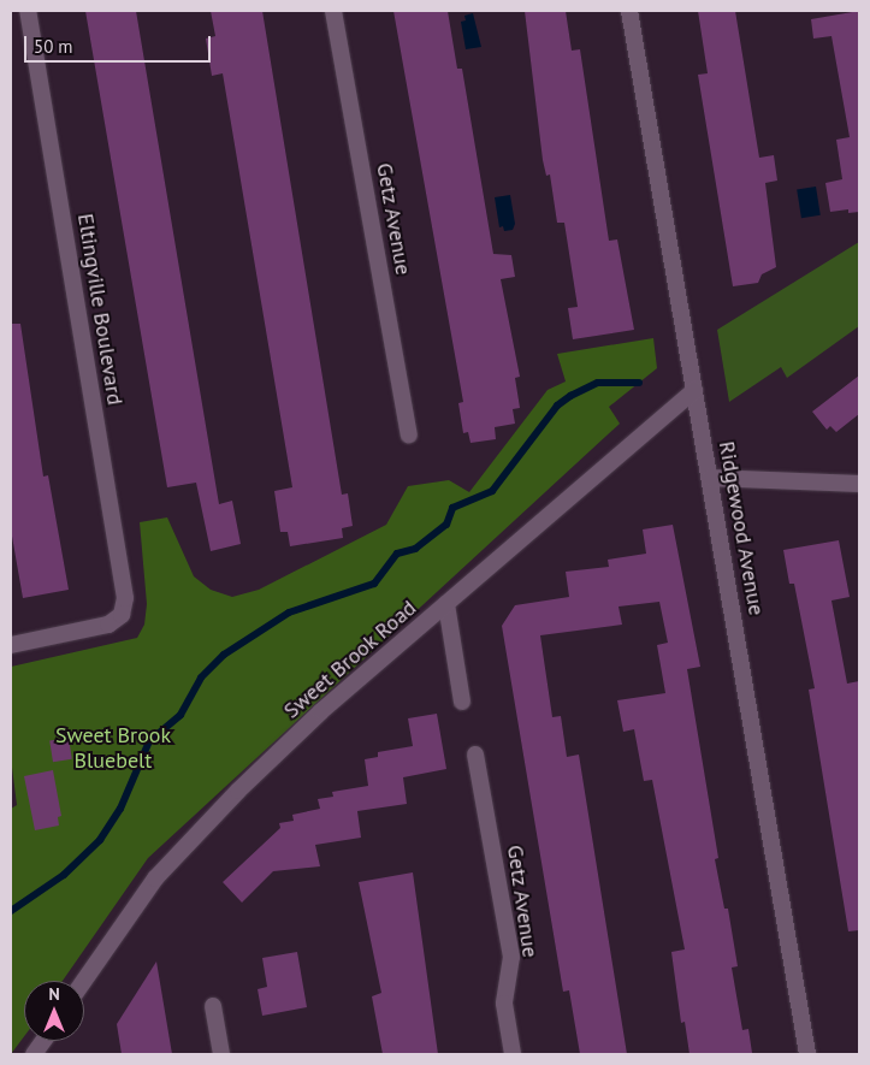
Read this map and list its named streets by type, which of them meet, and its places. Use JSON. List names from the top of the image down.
{
  "streets": {
    "street": [
      "Getz Avenue",
      "Eltingville Boulevard",
      "Ridgewood Avenue",
      "Sweet Brook Road"
    ]
  },
  "crossings": [
    ["Ridgewood Avenue", "Sweet Brook Road"]
  ],
  "parks": ["Sweet Brook Bluebelt"],
  "scale_bar": "50 m",
  "north": "top"
}
